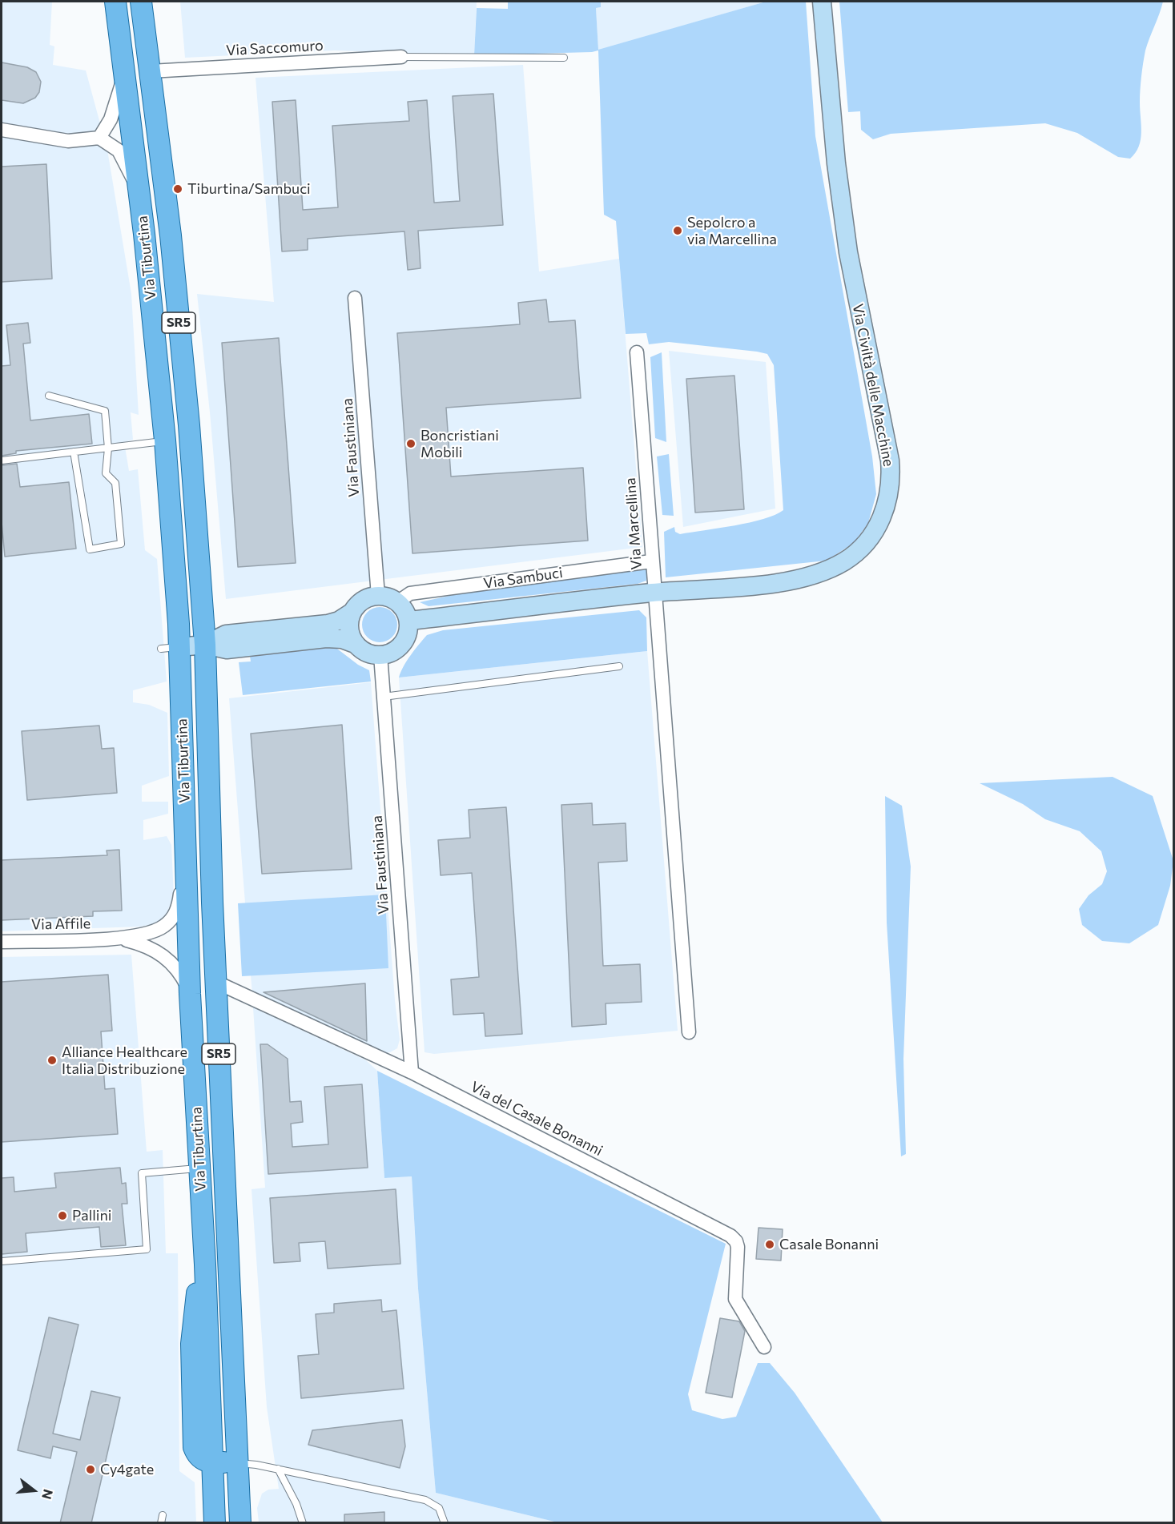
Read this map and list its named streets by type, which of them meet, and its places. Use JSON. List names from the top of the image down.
{
  "streets": {
    "main road": ["Via Tiburtina", "SR5"],
    "street": [
      "Via Saccomuro",
      "Via Civiltà delle Macchine",
      "Via Faustiniana",
      "Via Marcellina",
      "Via Sambuci",
      "Via Affile",
      "Via del Casale Bonanni"
    ]
  },
  "crossings": [
    ["Via Saccomuro", "Via Tiburtina"],
    ["Via Tiburtina", "Via Affile"],
    ["Via Tiburtina", "Via del Casale Bonanni"],
    ["Via Civiltà delle Macchine", "Via Marcellina"],
    ["Via Civiltà delle Macchine", "Via Sambuci"],
    ["Via Faustiniana", "Via Sambuci"],
    ["Via Faustiniana", "Via del Casale Bonanni"],
    ["Via Marcellina", "Via Sambuci"]
  ],
  "places": [
    "Tiburtina/Sambuci",
    "Sepolcro a via Marcellina",
    "Boncristiani Mobili",
    "Alliance Healthcare Italia Distribuzione",
    "Pallini",
    "Casale Bonanni",
    "Cy4gate"
  ],
  "north": "right"
}
